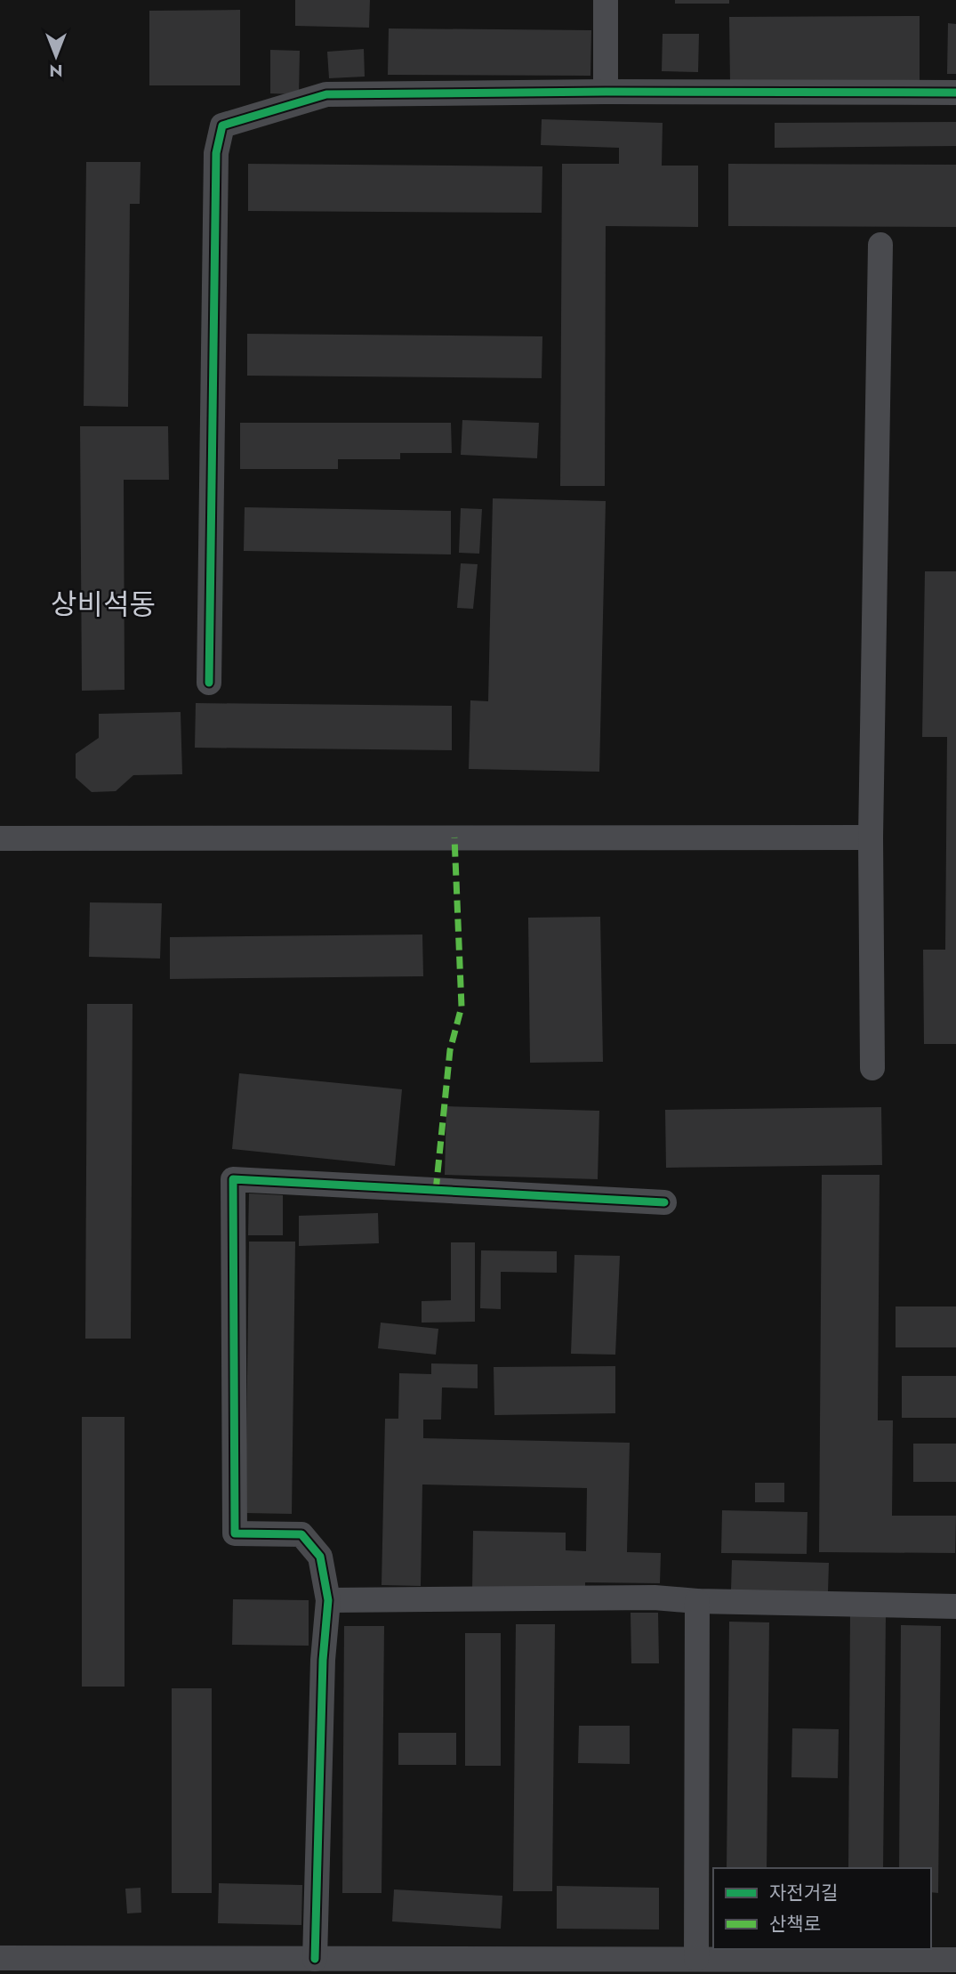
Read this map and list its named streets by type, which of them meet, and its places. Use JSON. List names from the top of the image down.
{
  "districts": ["상비석동"],
  "legend": ["자전거길", "산책로"],
  "north": "bottom"
}
